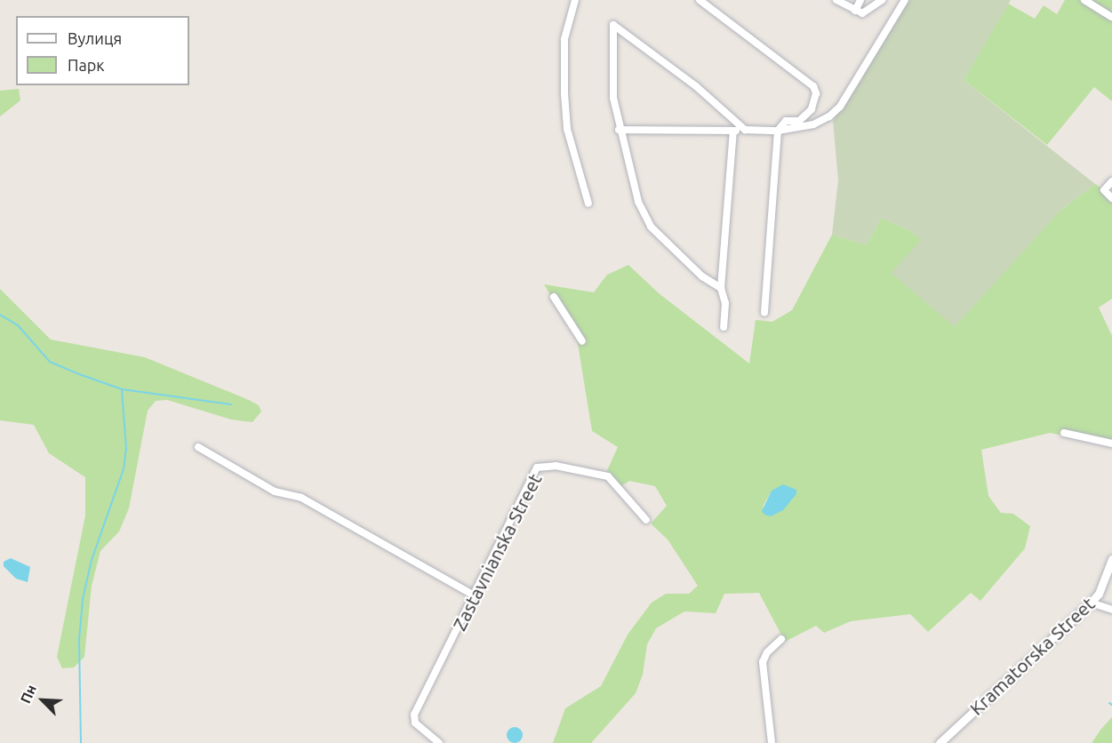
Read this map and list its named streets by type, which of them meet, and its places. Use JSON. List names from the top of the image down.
{
  "streets": {
    "street": ["Zastavnianska Street", "Kramatorska Street"]
  },
  "legend": ["Вулиця", "Парк"],
  "north": "top left"
}
